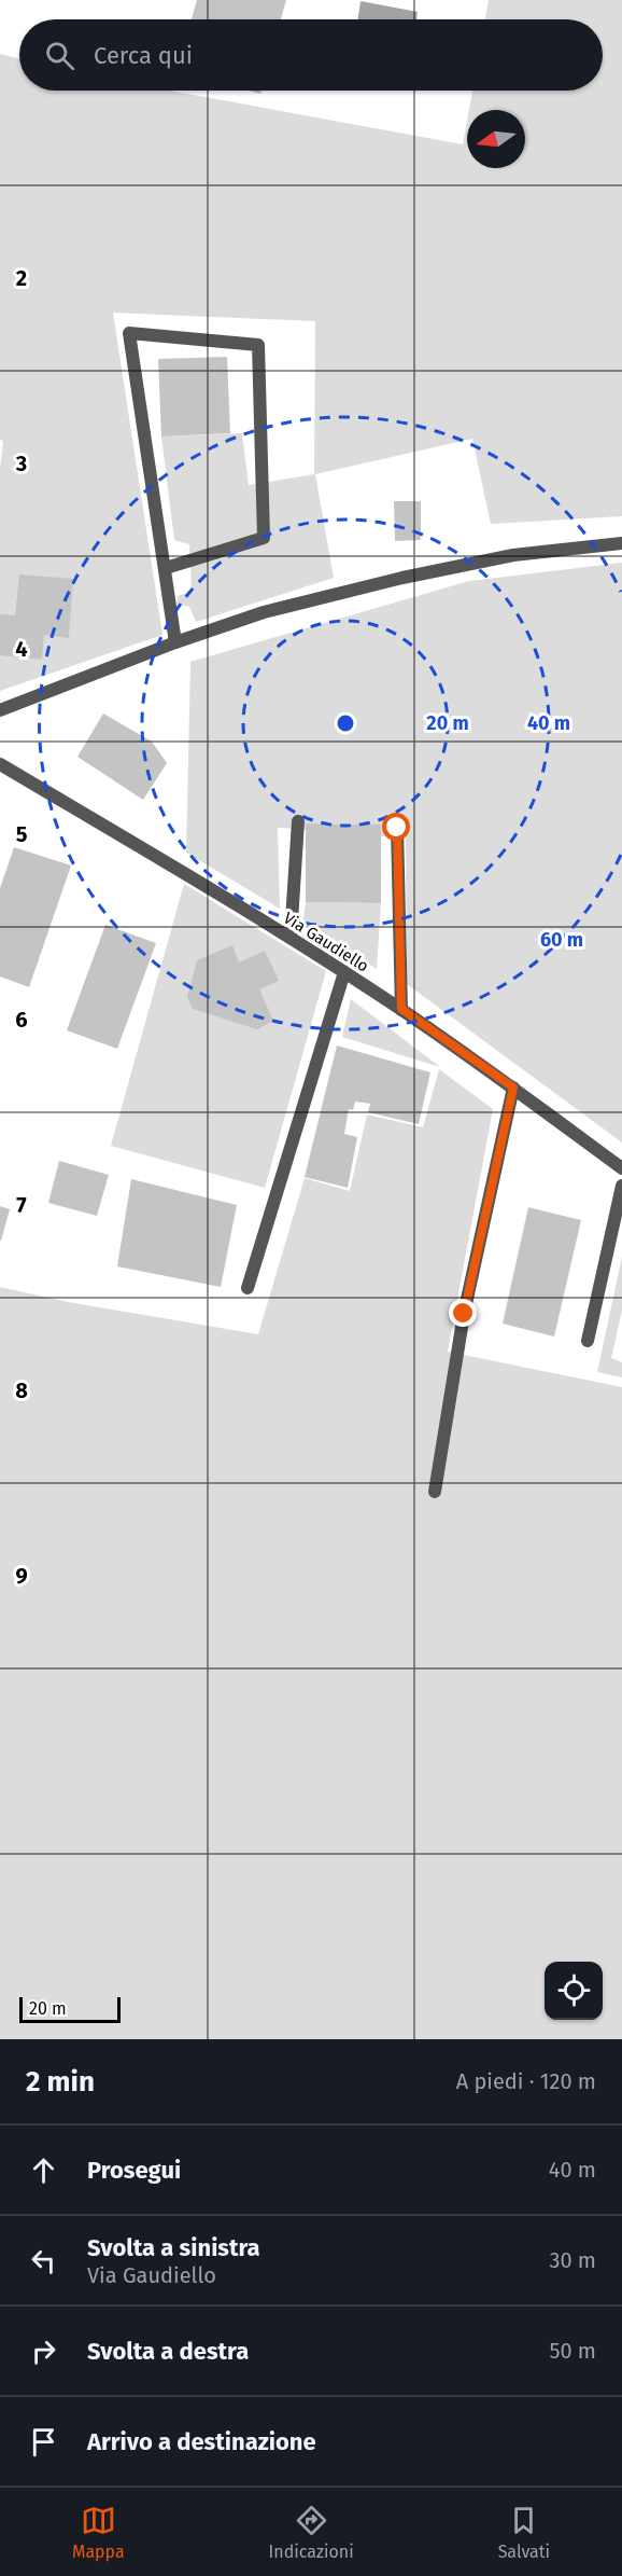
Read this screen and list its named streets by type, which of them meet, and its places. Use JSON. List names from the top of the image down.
{
  "streets": {
    "street": ["Via Gaudiello"]
  },
  "scale_bar": "20 m",
  "north": "left",
  "page": {
    "search": "Cerca qui",
    "scale": "20 m",
    "heading": ["2 min", "A piedi · 120 m"],
    "list": [
      ["Prosegui", "40 m"],
      ["Svolta a sinistra", "Via Gaudiello", "30 m"],
      ["Svolta a destra", "50 m"],
      "Arrivo a destinazione"
    ],
    "nav": ["Mappa", "Indicazioni", "Salvati"]
  },
  "grid": {
    "rows": [
      "2",
      "3",
      "4",
      "5",
      "6",
      "7",
      "8",
      "9"
    ]
  },
  "rings": ["20 m", "40 m", "60 m"]
}
